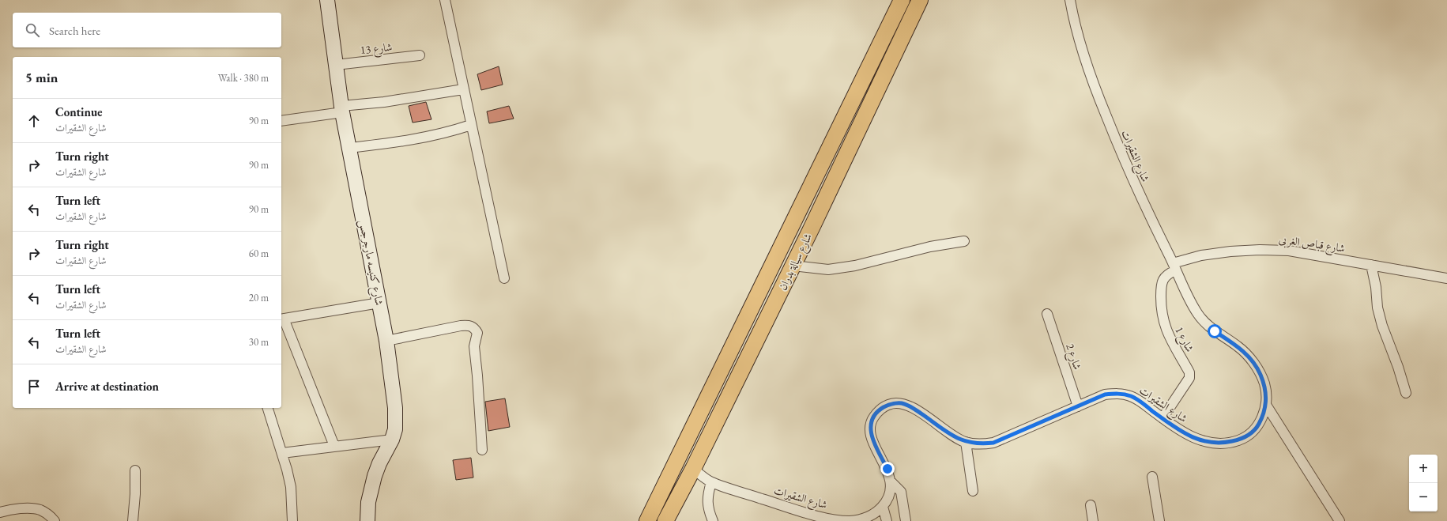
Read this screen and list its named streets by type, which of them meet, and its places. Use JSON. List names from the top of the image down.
{
  "streets": {
    "main road": ["شارع سيالة بدران"],
    "street": [
      "شارع 13",
      "شارع الشقيرات",
      "شارع قباص الغربى",
      "شارع كنيسه مارجرجس",
      "شارع 1",
      "شارع 2"
    ]
  },
  "crossings": [
    ["شارع 13", "شارع كنيسه مارجرجس"],
    ["شارع الشقيرات", "شارع قباص الغربى"],
    ["شارع الشقيرات", "شارع سيالة بدران"],
    ["شارع الشقيرات", "شارع 1"],
    ["شارع الشقيرات", "شارع 2"],
    ["شارع قباص الغربى", "شارع 1"]
  ],
  "page": {
    "search": "Search here",
    "heading": ["5 min", "Walk · 380 m"],
    "list": [
      ["Continue", "شارع الشقيرات", "90 m"],
      ["Turn right", "شارع الشقيرات", "90 m"],
      ["Turn left", "شارع الشقيرات", "90 m"],
      ["Turn right", "شارع الشقيرات", "60 m"],
      ["Turn left", "شارع الشقيرات", "20 m"],
      ["Turn left", "شارع الشقيرات", "30 m"],
      "Arrive at destination"
    ],
    "map_buttons": ["+", "−"]
  }
}
